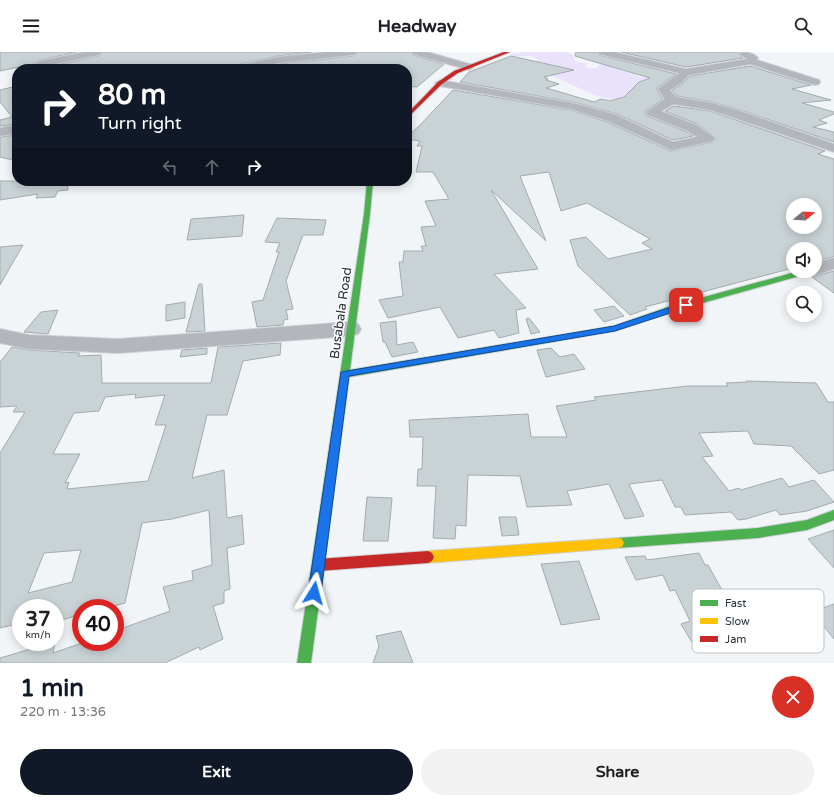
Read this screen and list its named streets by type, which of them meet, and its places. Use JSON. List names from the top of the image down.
{
  "streets": {
    "street": ["Busabala Road"]
  },
  "legend": ["Fast", "Slow", "Jam"],
  "north": "right",
  "page": {
    "header": "Headway",
    "turn": ["80 m", "Turn right"],
    "speed": "37 km/h",
    "limit": "40",
    "heading": ["1 min", "220 m · 13:36"],
    "buttons": ["Exit", "Share"]
  }
}
